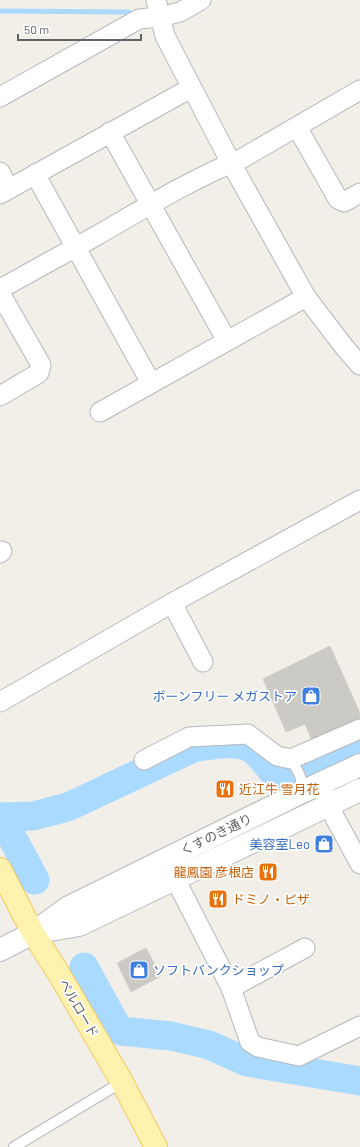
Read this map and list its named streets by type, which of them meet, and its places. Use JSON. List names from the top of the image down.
{
  "streets": {
    "main road": ["くすのき通り", "ベルロード"]
  },
  "crossings": [
    ["くすのき通り", "ベルロード"]
  ],
  "places": {
    "shop": ["ボーンフリー メガストア", "美容室Leo", "ソフトバンクショップ"],
    "restaurant": ["近江牛 雪月花", "龍鳳園 彦根店", "ドミノ・ピザ"]
  },
  "scale_bar": "50 m"
}
